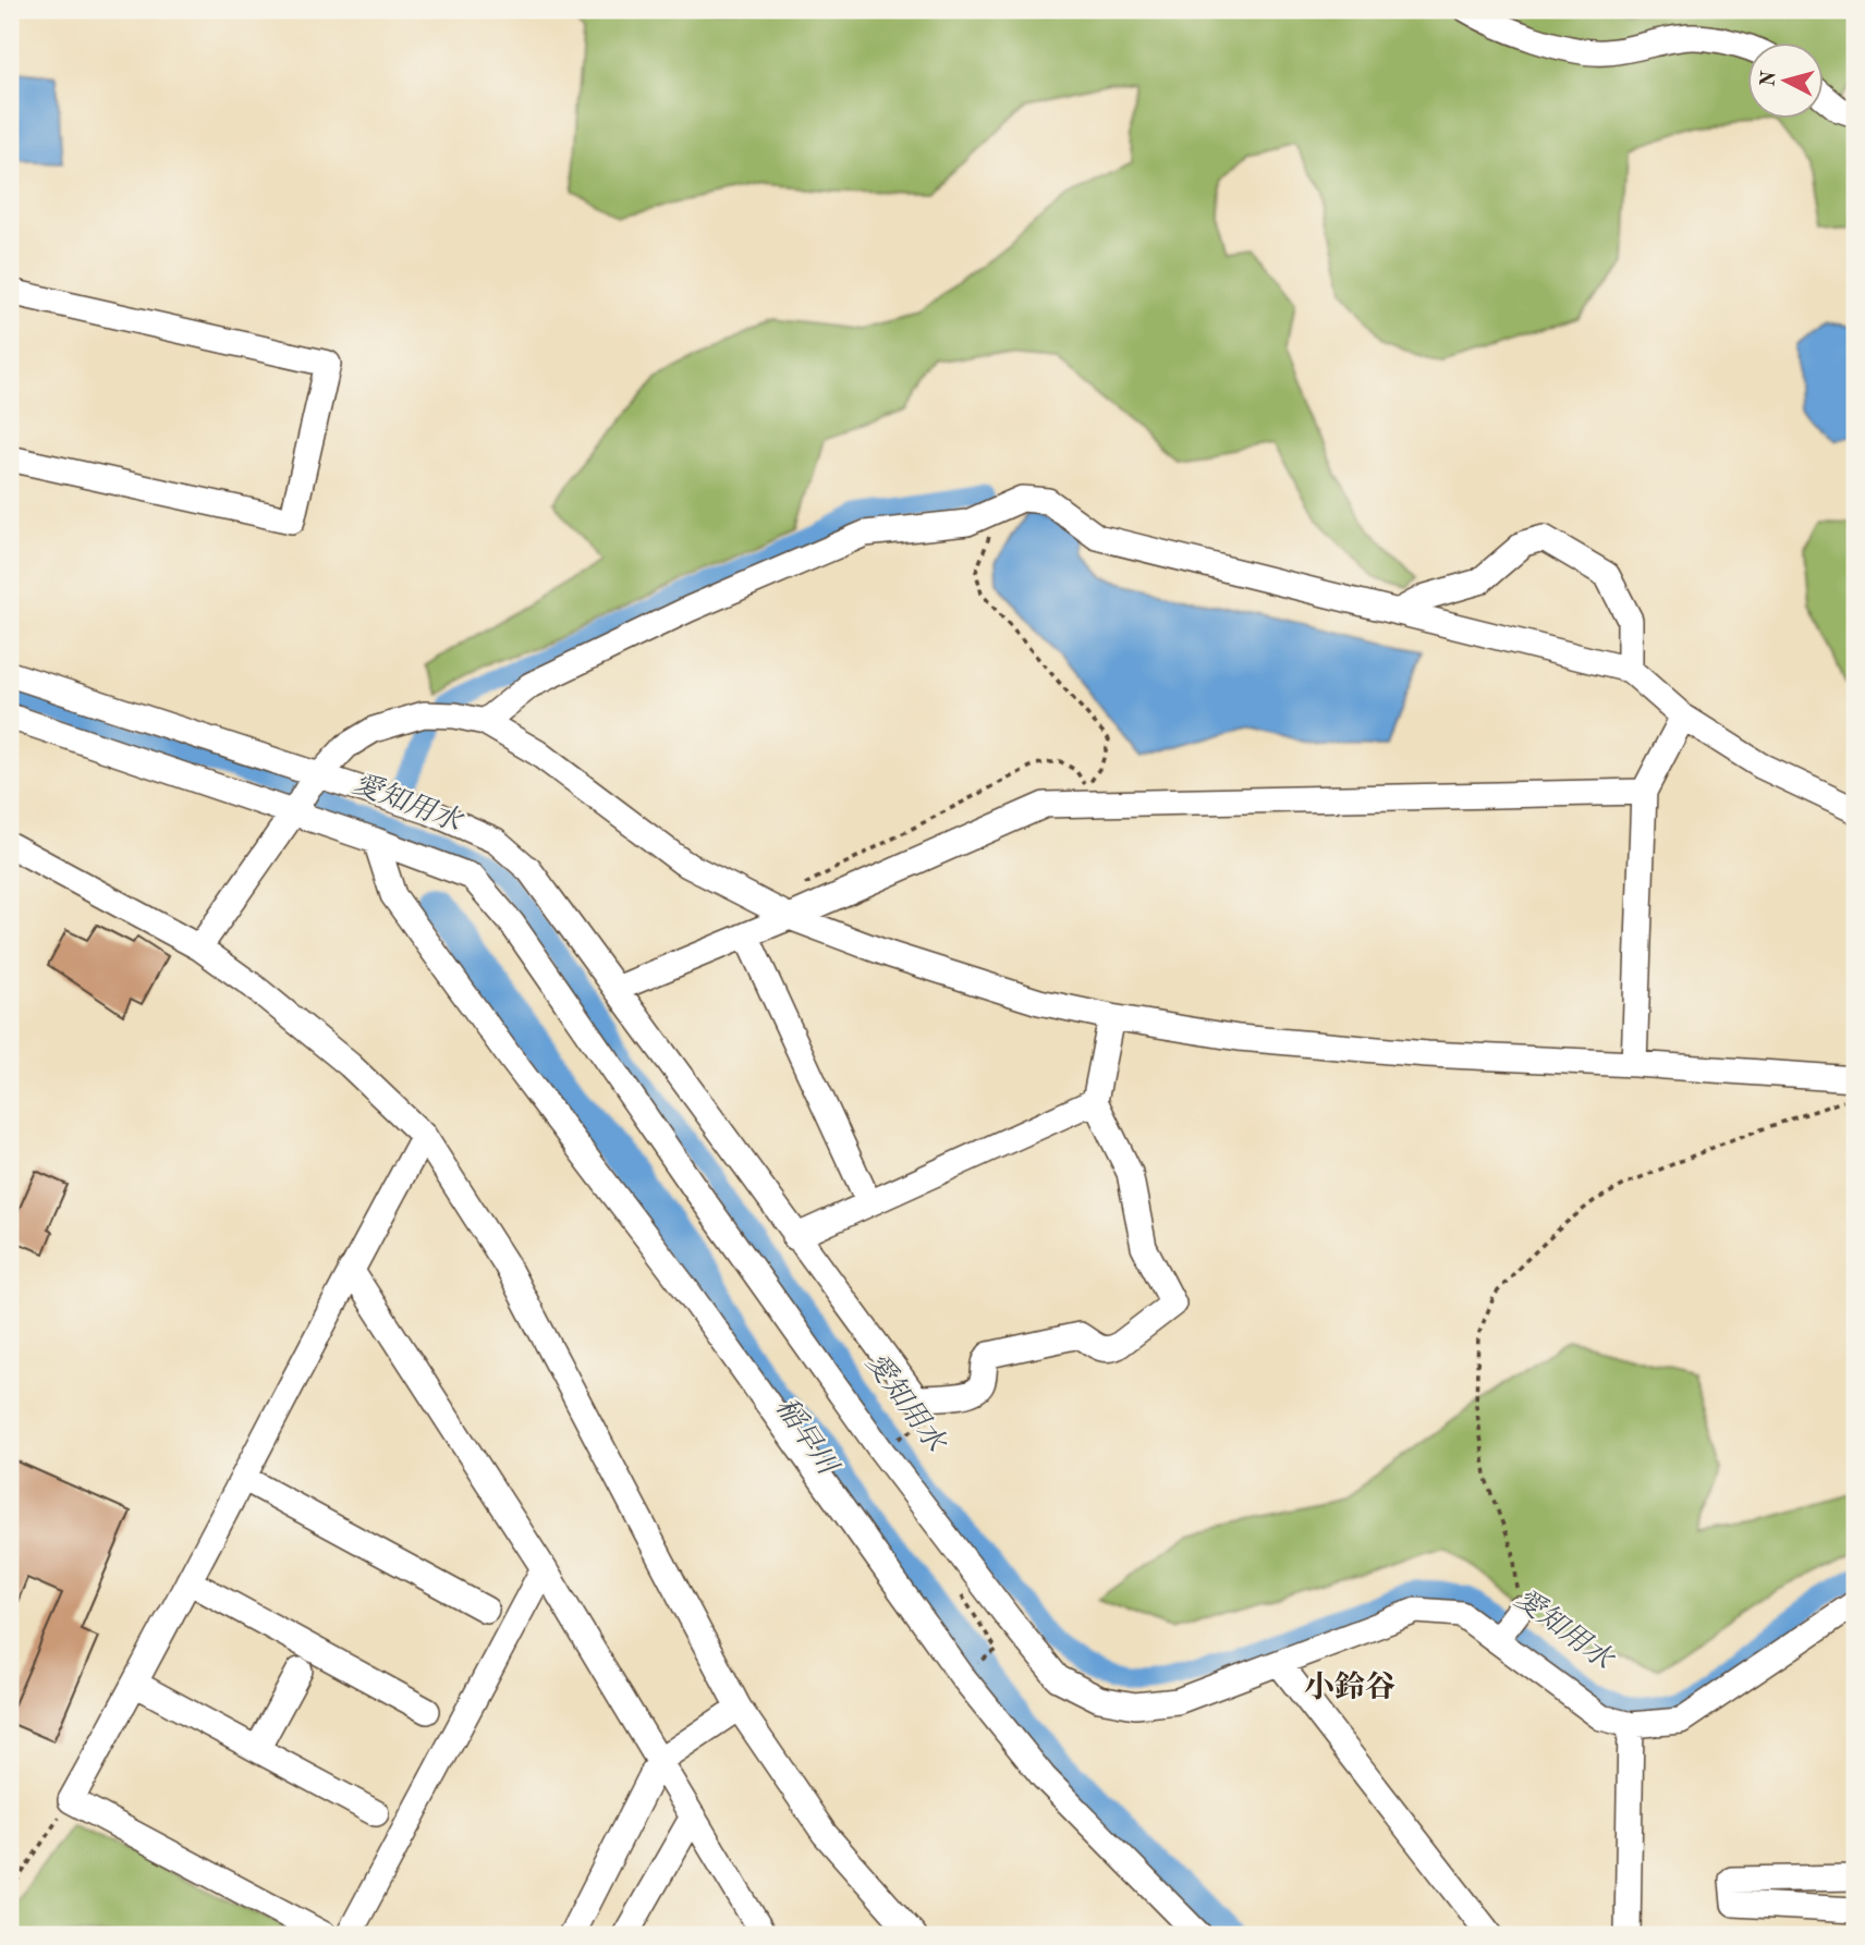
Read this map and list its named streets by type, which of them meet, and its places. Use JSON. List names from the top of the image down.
{
  "districts": ["小鈴谷"],
  "water": ["愛知用水", "稲早川"],
  "north": "left"
}
